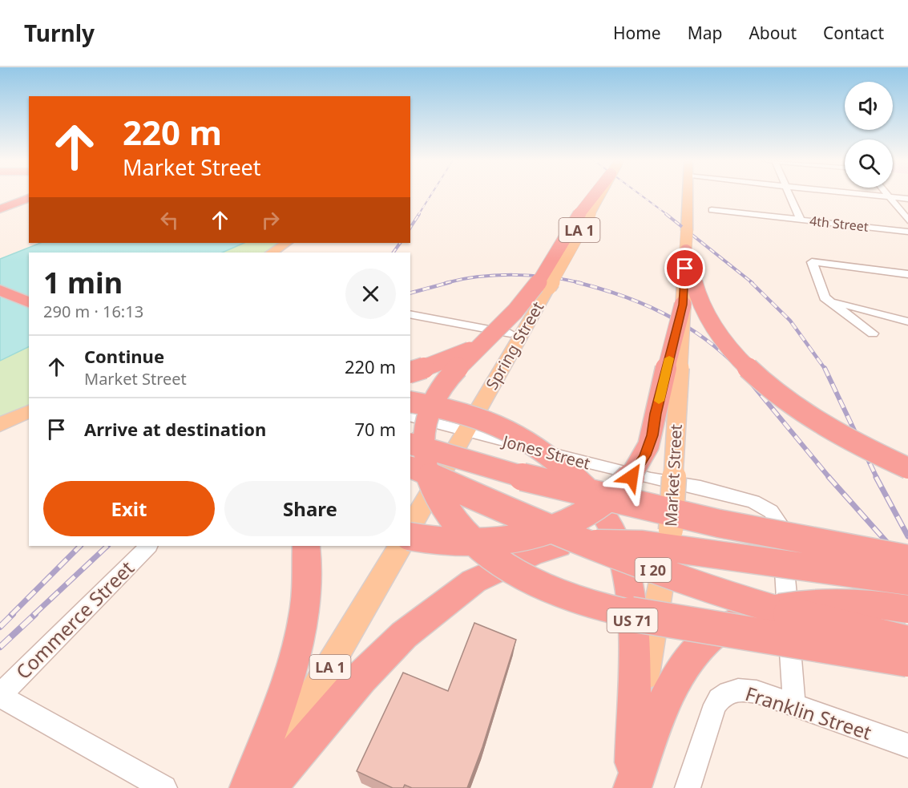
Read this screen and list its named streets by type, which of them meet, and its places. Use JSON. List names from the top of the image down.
{
  "streets": {
    "highway": ["I 20", "US 71"],
    "main road": ["LA 1", "Spring Street", "Market Street"],
    "street": [
      "4th Street",
      "Jones Street",
      "Commerce Street",
      "Franklin Street"
    ]
  },
  "crossings": [
    ["Spring Street", "Jones Street"],
    ["Jones Street", "Franklin Street"],
    ["Market Street", "US 71"]
  ],
  "page": {
    "header": "Turnly",
    "nav": [
      "Home",
      "Map",
      "About",
      "Contact"
    ],
    "turn": ["220 m", "Market Street"],
    "heading": ["1 min", "290 m · 16:13"],
    "list": [
      {
        "name": "Continue",
        "note": "Market Street",
        "value": "220 m"
      },
      {
        "name": "Arrive at destination",
        "value": "70 m"
      }
    ],
    "buttons": ["Exit", "Share"]
  }
}
